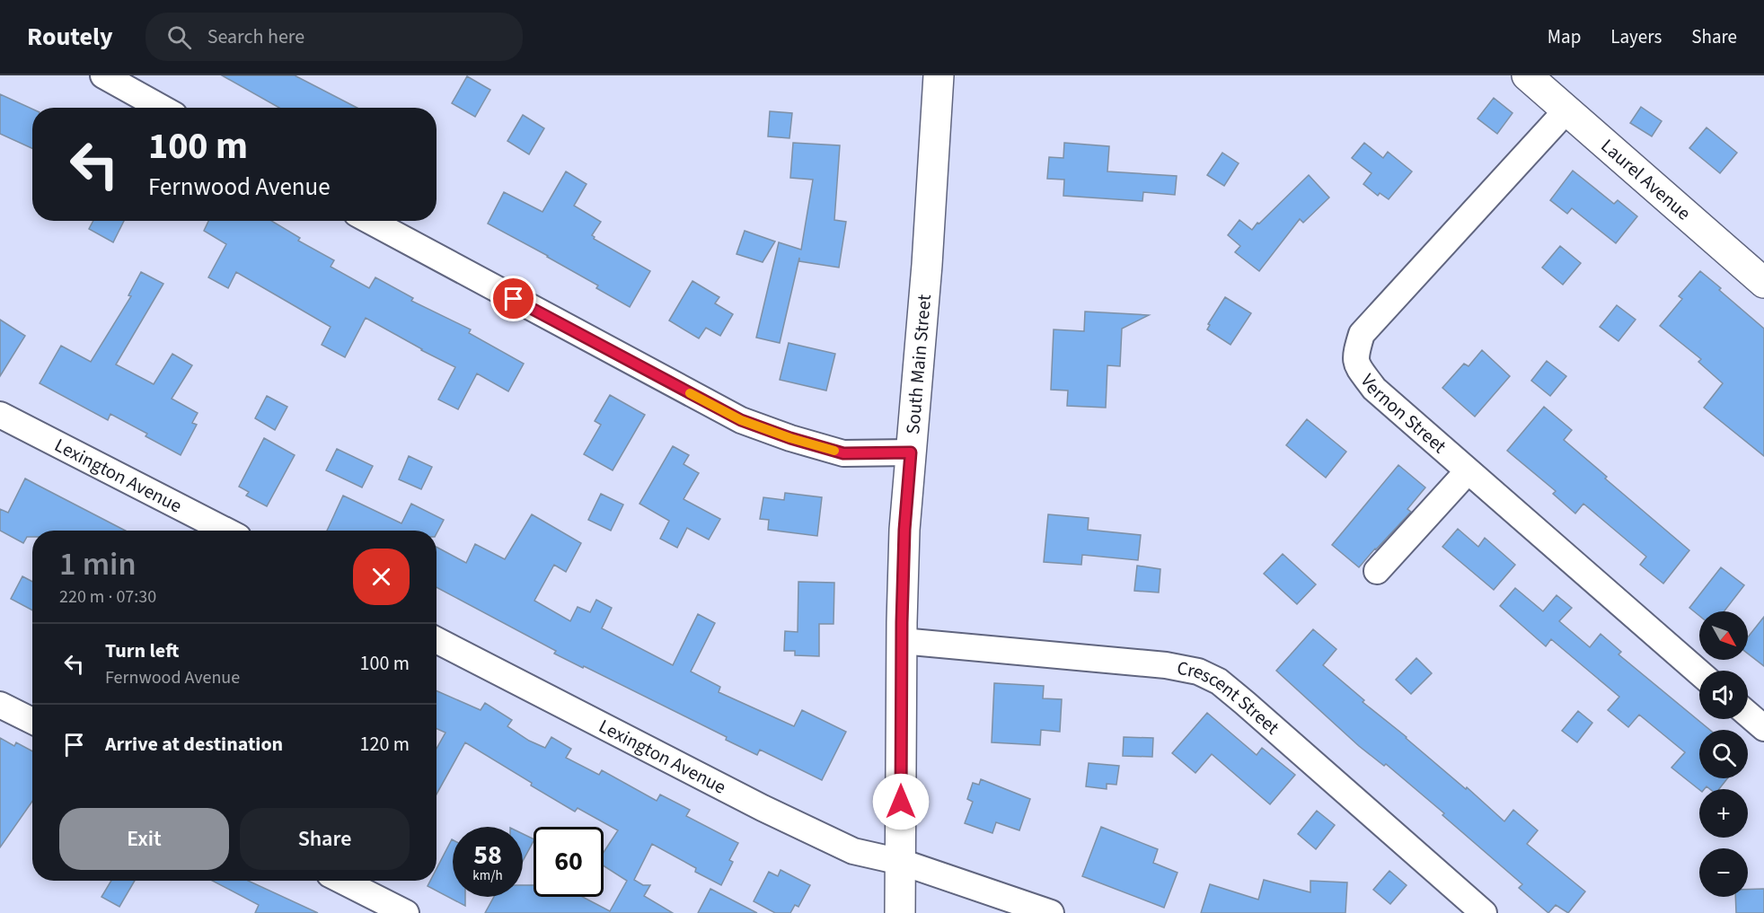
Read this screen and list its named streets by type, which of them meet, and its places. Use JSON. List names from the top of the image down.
{
  "streets": {
    "main road": ["Laurel Avenue", "South Main Street"],
    "street": ["Vernon Street", "Lexington Avenue", "Crescent Street"]
  },
  "crossings": [
    ["Laurel Avenue", "Vernon Street"],
    ["South Main Street", "Lexington Avenue"],
    ["South Main Street", "Crescent Street"]
  ],
  "north": "bottom right",
  "page": {
    "header": "Routely",
    "search": "Search here",
    "nav": ["Map", "Layers", "Share"],
    "turn": ["100 m", "Fernwood Avenue"],
    "heading": ["1 min", "220 m · 07:30"],
    "map_buttons": ["+", "−"],
    "list": [
      {
        "name": "Turn left",
        "note": "Fernwood Avenue",
        "value": "100 m"
      },
      {
        "name": "Arrive at destination",
        "value": "120 m"
      }
    ],
    "buttons": ["Exit", "Share"],
    "speed": "58 km/h",
    "limit": "60"
  }
}
